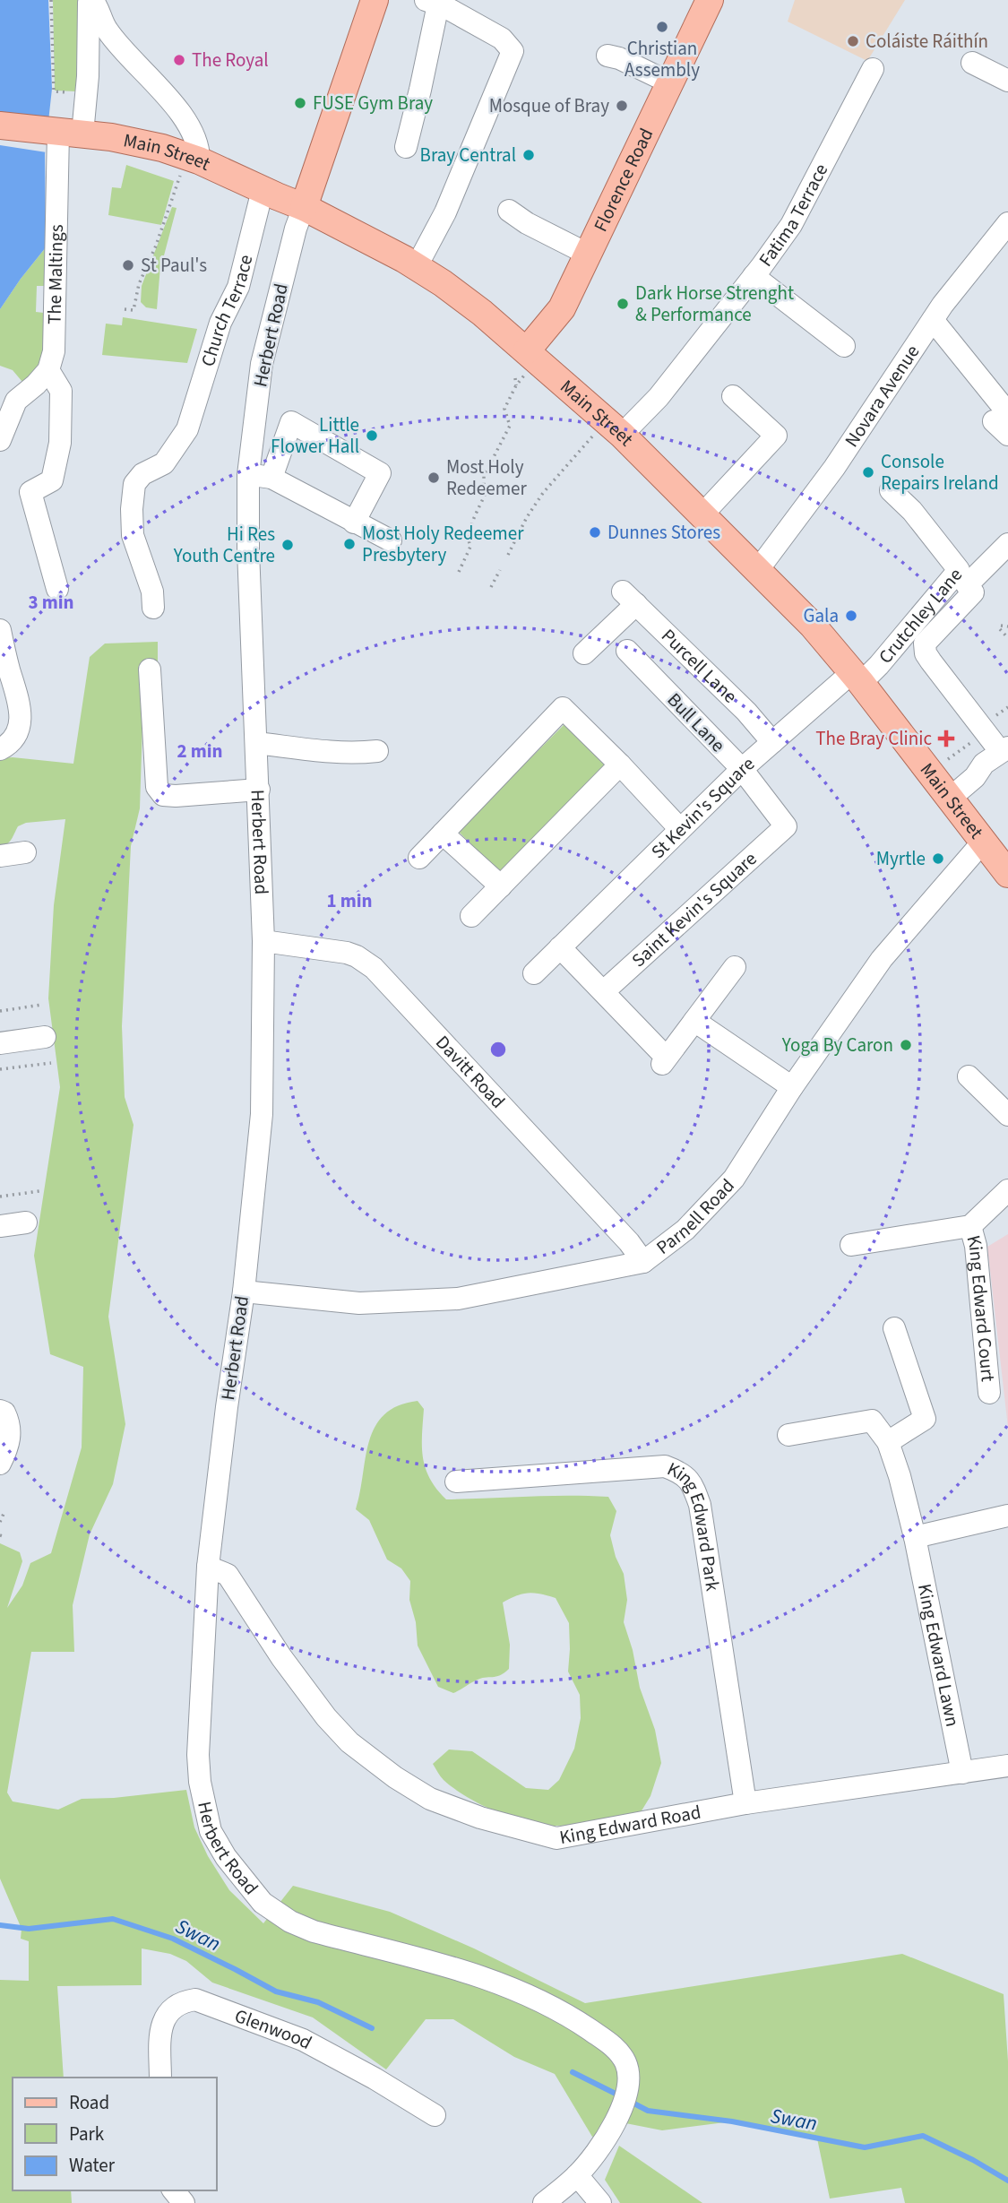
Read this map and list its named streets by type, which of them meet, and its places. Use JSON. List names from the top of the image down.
{
  "streets": {
    "main road": ["Main Street", "Florence Road"],
    "street": [
      "Fatima Terrace",
      "The Maltings",
      "Church Terrace",
      "Herbert Road",
      "Novara Avenue",
      "Crutchley Lane",
      "Purcell Lane",
      "Bull Lane",
      "St Kevin's Square",
      "Saint Kevin's Square",
      "Davitt Road",
      "Parnell Road",
      "King Edward Court",
      "King Edward Park",
      "King Edward Lawn",
      "King Edward Road",
      "Glenwood"
    ]
  },
  "crossings": [
    ["Main Street", "Florence Road"],
    ["Main Street", "Fatima Terrace"],
    ["Main Street", "The Maltings"],
    ["Main Street", "Church Terrace"],
    ["Main Street", "Herbert Road"],
    ["Main Street", "Novara Avenue"],
    ["Main Street", "Crutchley Lane"],
    ["Main Street", "St Kevin's Square"],
    ["Main Street", "Parnell Road"],
    ["Herbert Road", "Davitt Road"],
    ["Herbert Road", "Parnell Road"],
    ["Herbert Road", "King Edward Road"],
    ["Crutchley Lane", "St Kevin's Square"],
    ["Purcell Lane", "St Kevin's Square"],
    ["Bull Lane", "St Kevin's Square"],
    ["Bull Lane", "Saint Kevin's Square"],
    ["Davitt Road", "Parnell Road"],
    ["King Edward Park", "King Edward Road"],
    ["King Edward Lawn", "King Edward Road"]
  ],
  "water": ["Swan"],
  "places": {
    "other": [
      "Christian Assembly",
      "Coláiste Ráithín",
      "The Royal",
      "FUSE Gym Bray",
      "Mosque of Bray",
      "Bray Central",
      "St Paul's",
      "Dark Horse Strenght & Performance",
      "Little Flower Hall",
      "Console Repairs Ireland",
      "Most Holy Redeemer",
      "Dunnes Stores",
      "Most Holy Redeemer Presbytery",
      "Hi Res Youth Centre",
      "Gala",
      "Myrtle",
      "Yoga By Caron"
    ],
    "health": ["The Bray Clinic"]
  },
  "legend": ["Road", "Park", "Water"],
  "rings": ["3 min", "2 min", "1 min"]
}
